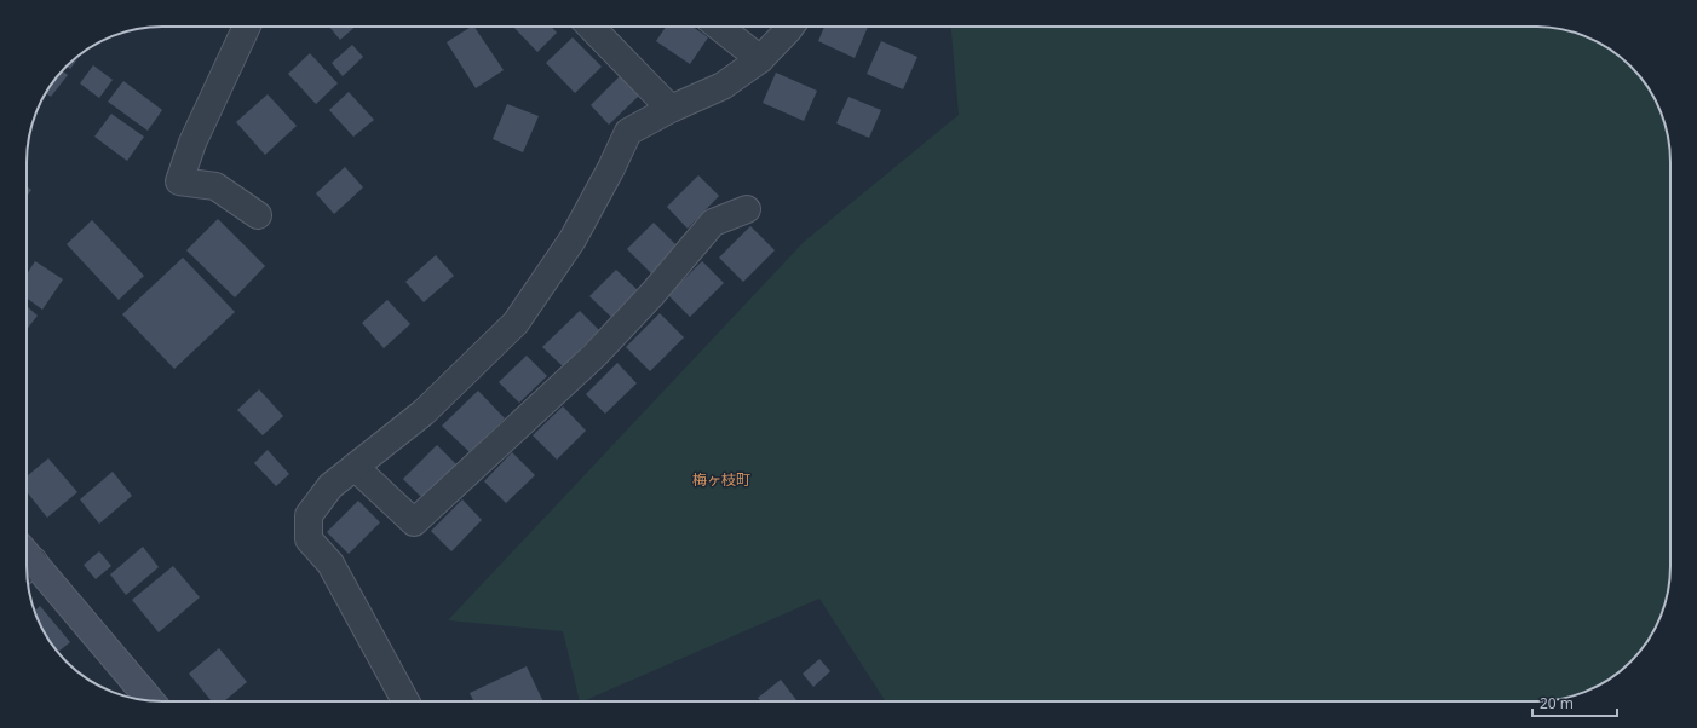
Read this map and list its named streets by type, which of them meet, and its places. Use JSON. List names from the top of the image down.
{
  "districts": ["梅ヶ枝町"],
  "scale_bar": "20 m"
}
